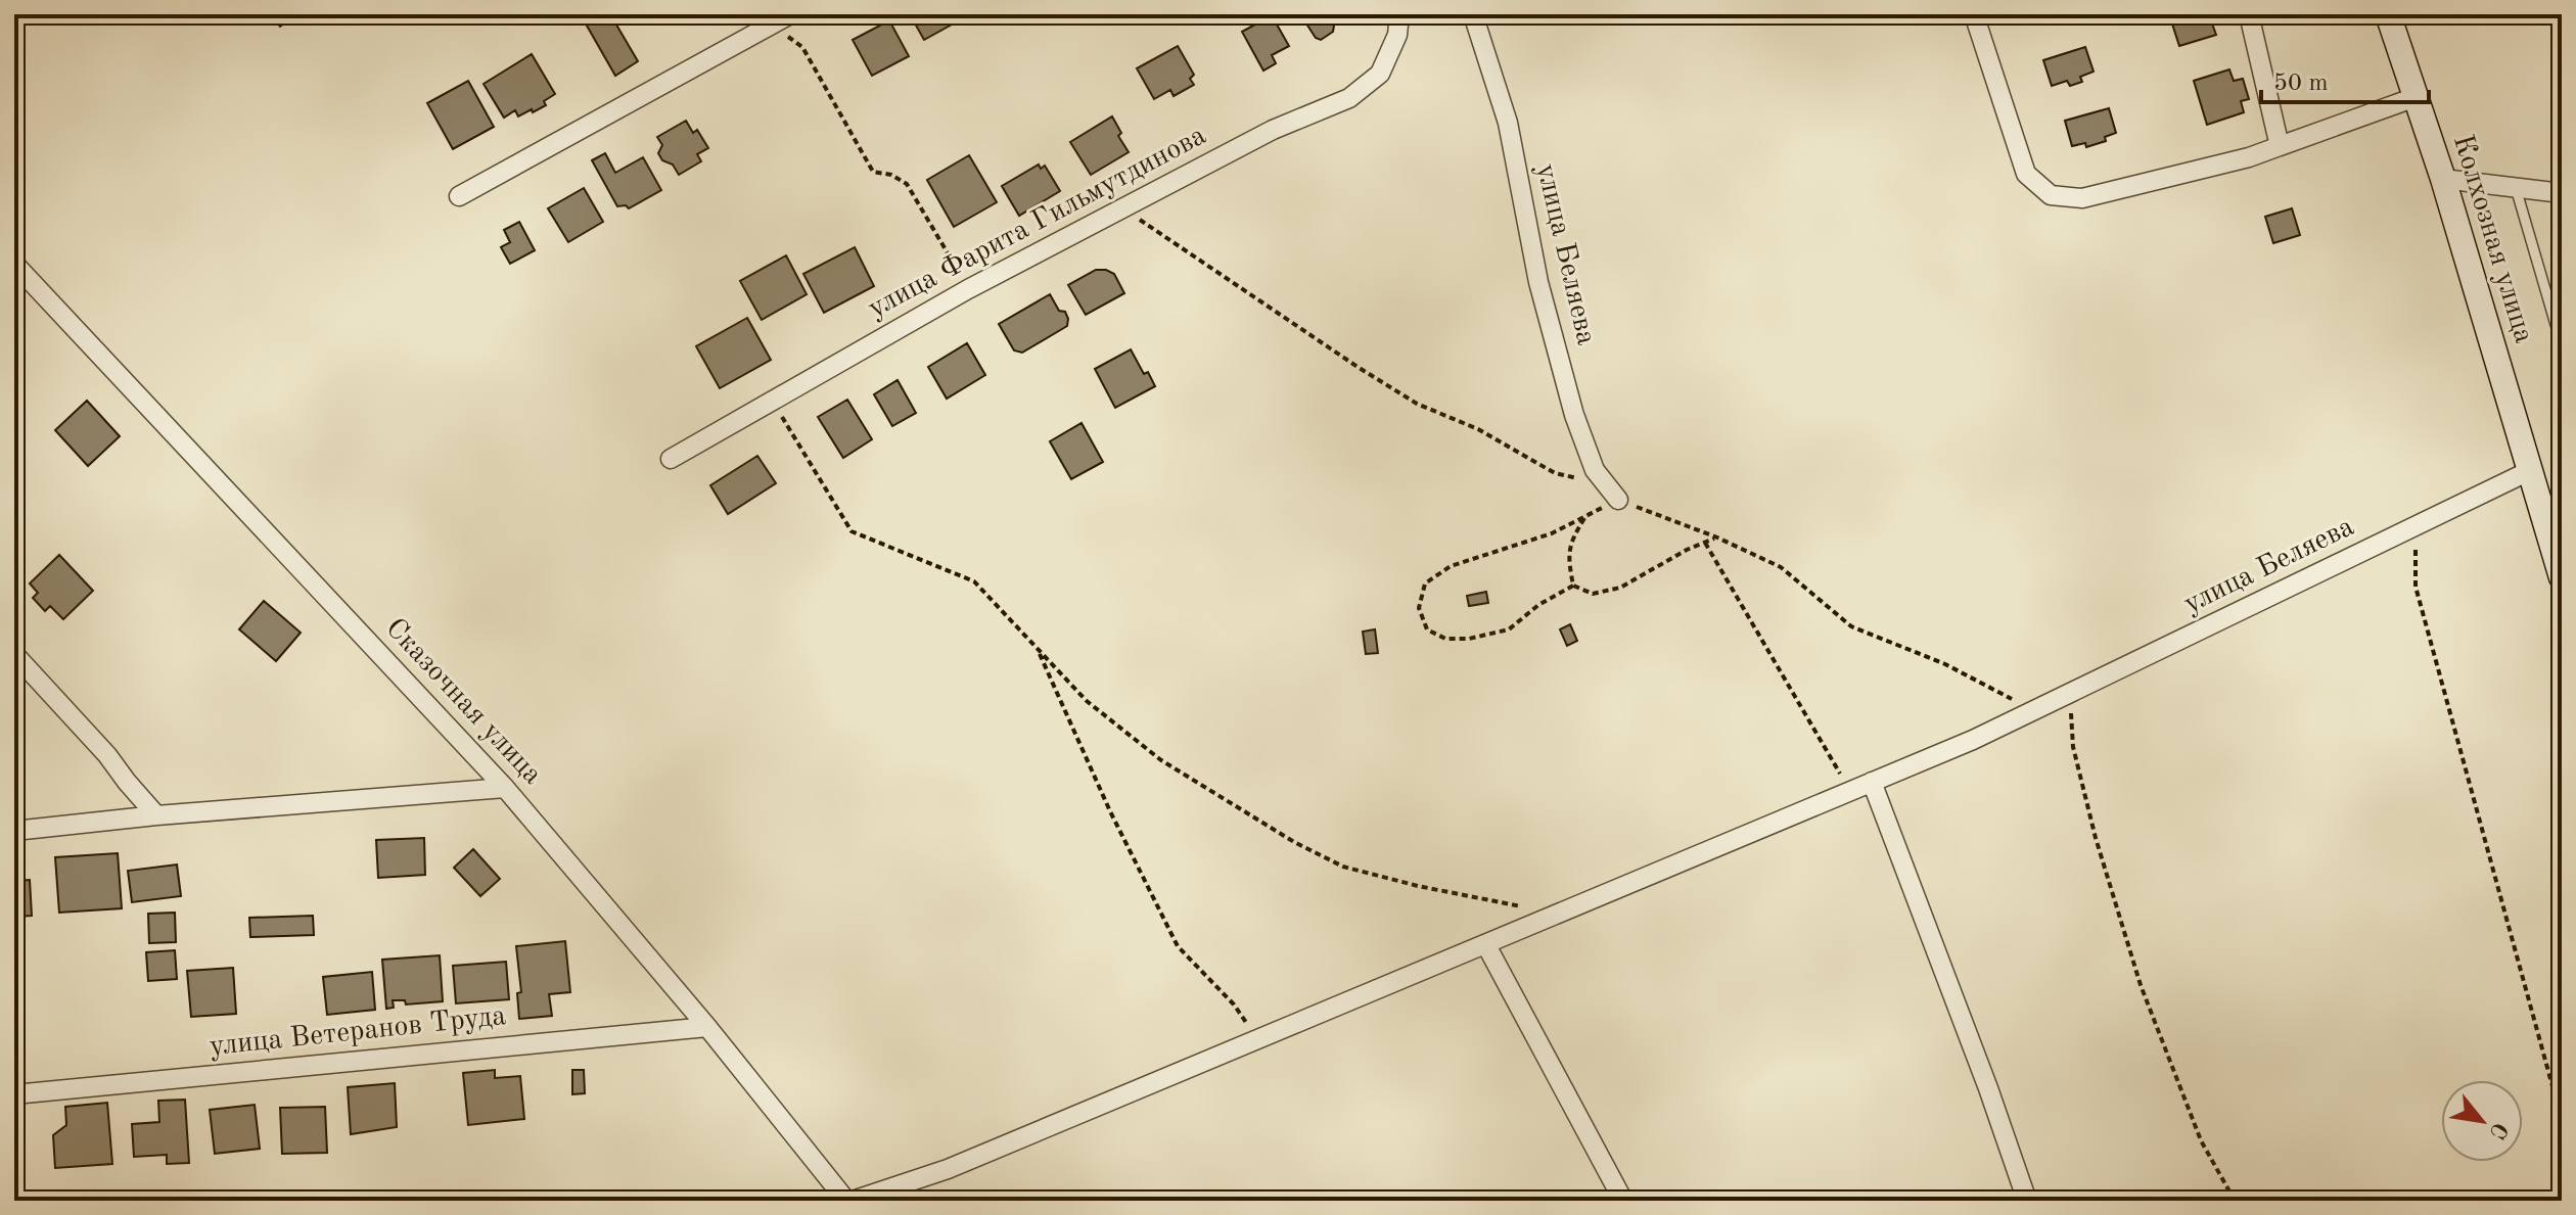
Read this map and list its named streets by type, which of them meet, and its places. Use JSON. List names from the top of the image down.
{
  "streets": {
    "main road": ["Колхозная улица"],
    "street": [
      "улица Фарита Гильмутдинова",
      "улица Беляева",
      "Сказочная улица",
      "улица Ветеранов Труда"
    ]
  },
  "crossings": [
    ["Колхозная улица", "улица Беляева"],
    ["Сказочная улица", "улица Ветеранов Труда"]
  ],
  "scale_bar": "50 m",
  "north": "bottom right"
}
